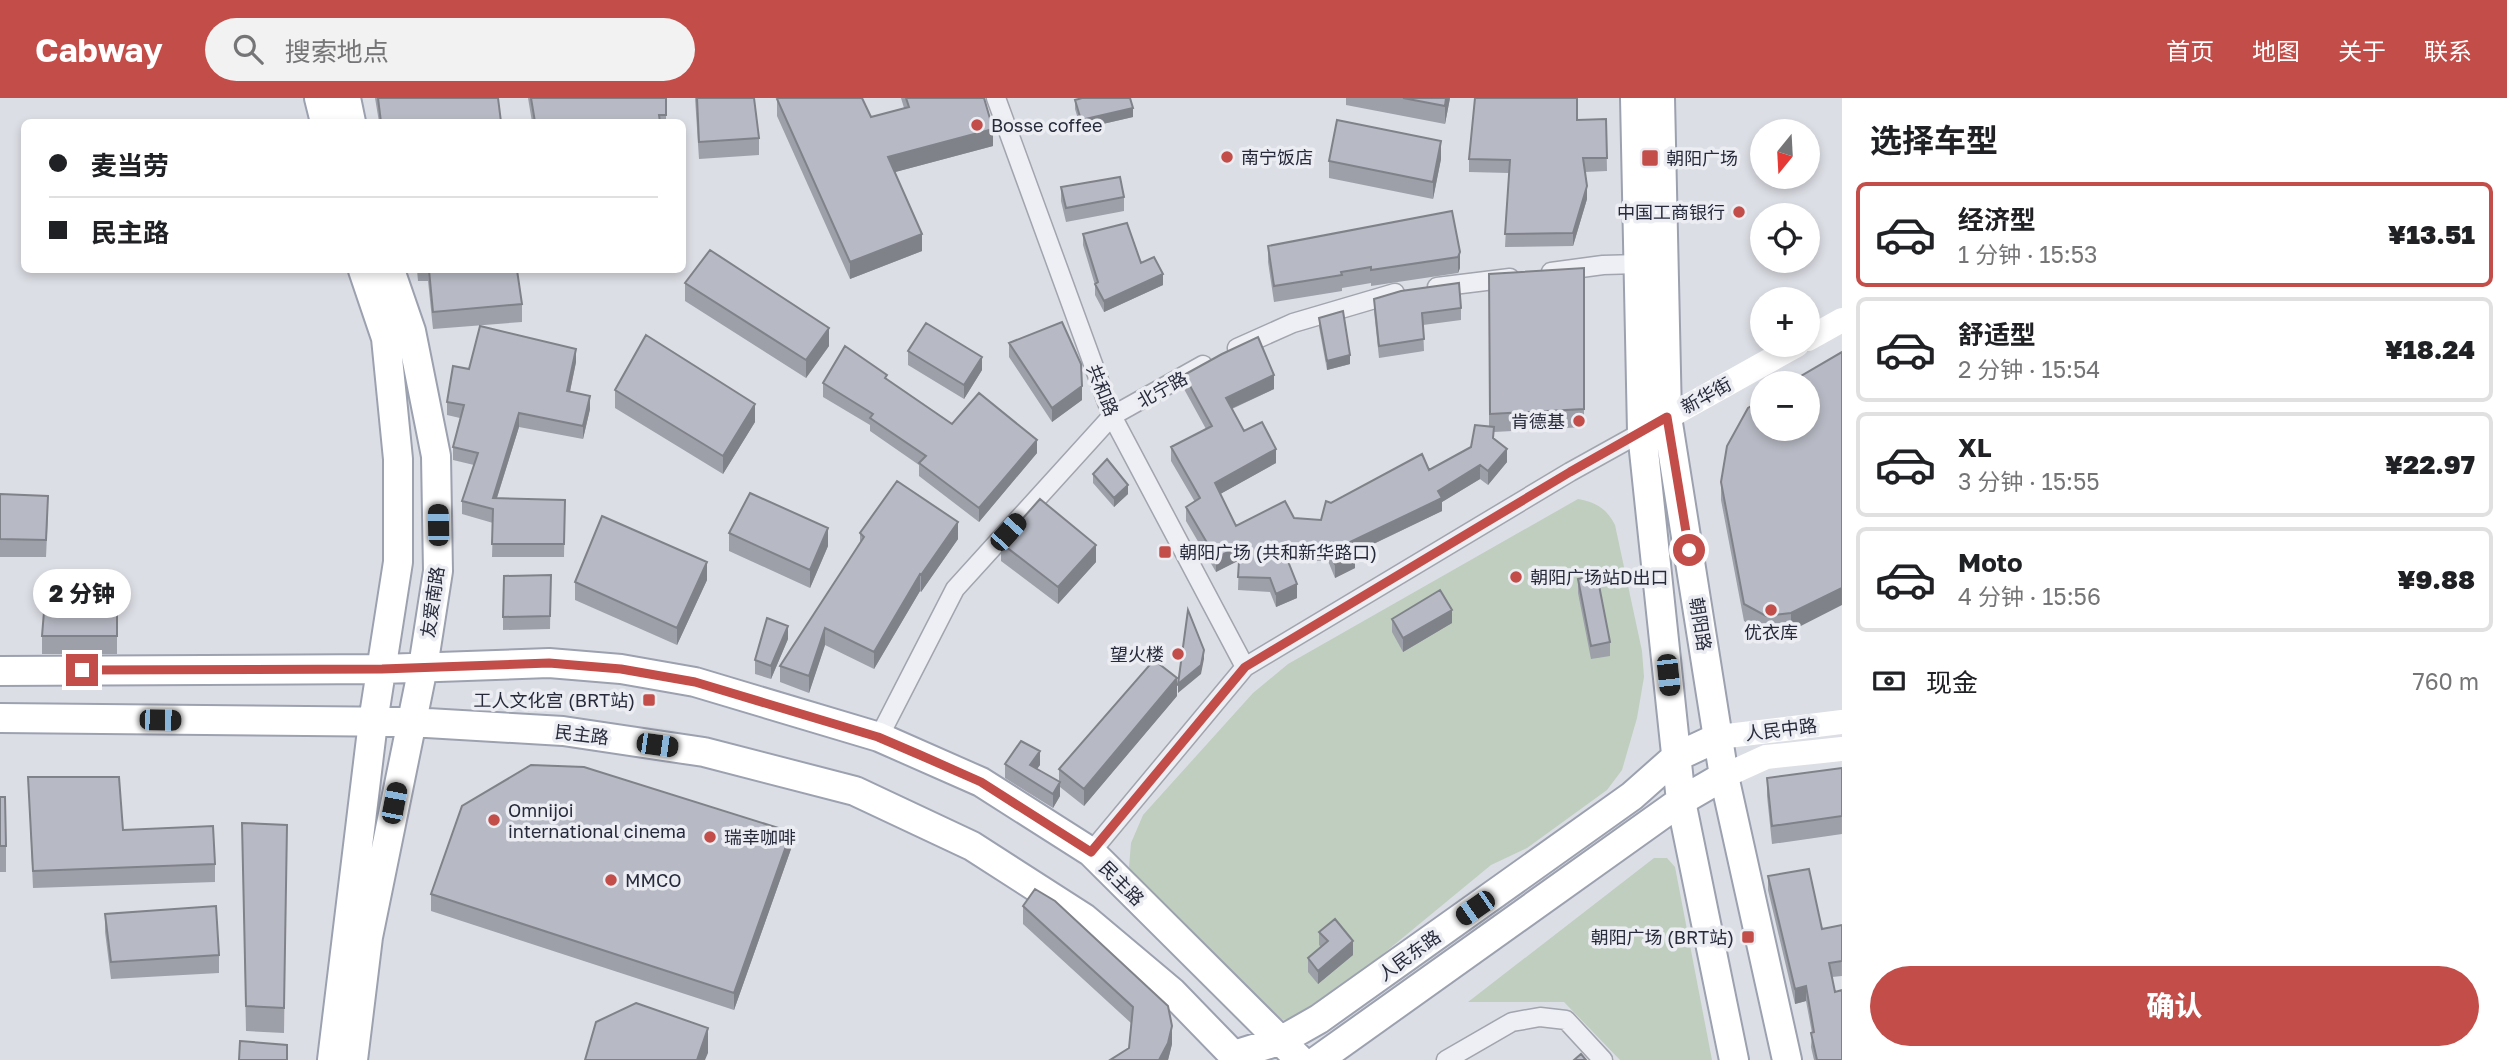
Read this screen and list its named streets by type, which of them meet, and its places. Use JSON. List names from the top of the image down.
{
  "streets": {
    "main road": [
      "新华街",
      "友爱南路",
      "朝阳路",
      "人民中路",
      "民主路",
      "人民东路"
    ],
    "street": ["北宁路", "共和路"]
  },
  "crossings": [
    ["北宁路", "共和路"],
    ["北宁路", "民主路"],
    ["共和路", "新华街"],
    ["新华街", "朝阳路"],
    ["新华街", "民主路"],
    ["友爱南路", "民主路"],
    ["朝阳路", "人民中路"],
    ["朝阳路", "人民东路"],
    ["人民中路", "人民东路"],
    ["民主路", "人民东路"]
  ],
  "places": {
    "other": [
      "Bosse coffee",
      "南宁饭店",
      "中国工商银行",
      "肯德基",
      "朝阳广场站D出口",
      "优衣库",
      "望火楼",
      "Omnijoi international cinema",
      "瑞幸咖啡",
      "MMCO"
    ],
    "transit": [
      "朝阳广场",
      "朝阳广场 (共和新华路口)",
      "工人文化宫 (BRT站)",
      "朝阳广场 (BRT站)"
    ]
  },
  "north": "bottom",
  "page": {
    "header": "Cabway",
    "search": "搜索地点",
    "nav": [
      "首页",
      "地图",
      "关于",
      "联系"
    ],
    "heading": "选择车型",
    "map_buttons": ["+", "−"],
    "banner": ["麦当劳", "民主路"],
    "list": [
      {
        "name": "经济型",
        "note": "1 分钟 · 15:53",
        "value": "¥13.51"
      },
      {
        "name": "舒适型",
        "note": "2 分钟 · 15:54",
        "value": "¥18.24"
      },
      {
        "name": "XL",
        "note": "3 分钟 · 15:55",
        "value": "¥22.97"
      },
      {
        "name": "Moto",
        "note": "4 分钟 · 15:56",
        "value": "¥9.88"
      }
    ],
    "bubble": "2 分钟",
    "pay": ["现金", "760 m"],
    "buttons": "确认"
  }
}
